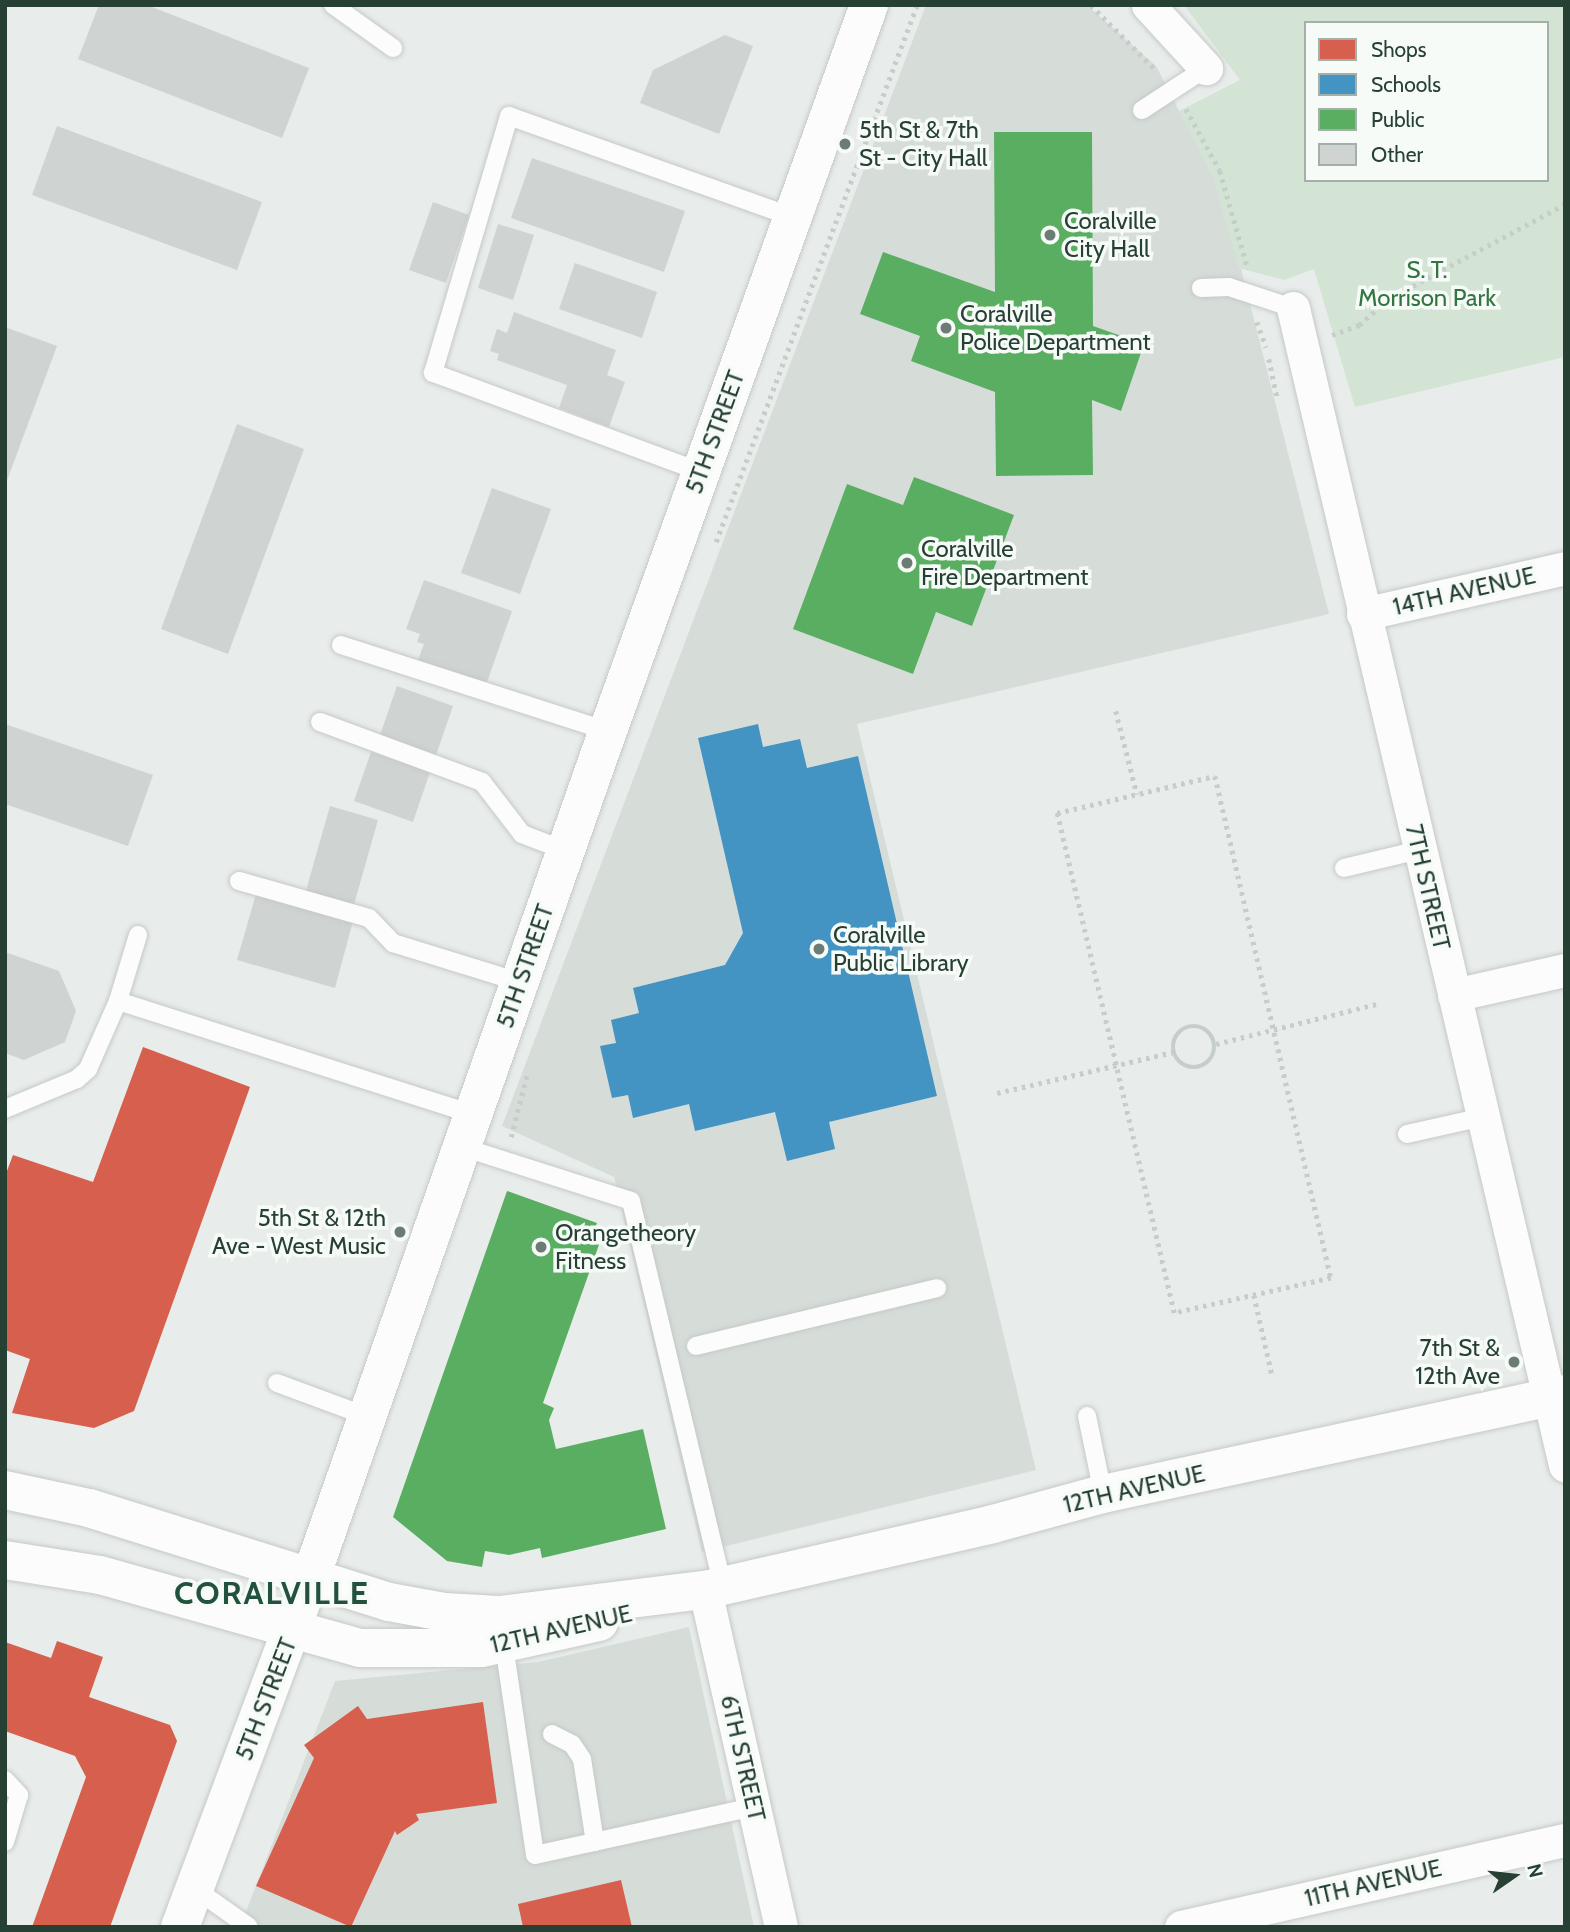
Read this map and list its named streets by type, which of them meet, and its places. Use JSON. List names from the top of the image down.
{
  "streets": {
    "main road": ["5TH STREET", "12TH AVENUE"],
    "street": [
      "14TH AVENUE",
      "7TH STREET",
      "6TH STREET",
      "11TH AVENUE"
    ]
  },
  "crossings": [
    ["5TH STREET", "12TH AVENUE"],
    ["14TH AVENUE", "7TH STREET"],
    ["7TH STREET", "12TH AVENUE"],
    ["12TH AVENUE", "6TH STREET"]
  ],
  "districts": ["CORALVILLE"],
  "parks": ["S. T. Morrison Park"],
  "places": [
    "5th St & 7th St - City Hall",
    "Coralville City Hall",
    "Coralville Police Department",
    "Coralville Fire Department",
    "Coralville Public Library",
    "5th St & 12th Ave - West Music",
    "Orangetheory Fitness",
    "7th St & 12th Ave"
  ],
  "legend": [
    "Shops",
    "Schools",
    "Public",
    "Other"
  ],
  "north": "right"
}
